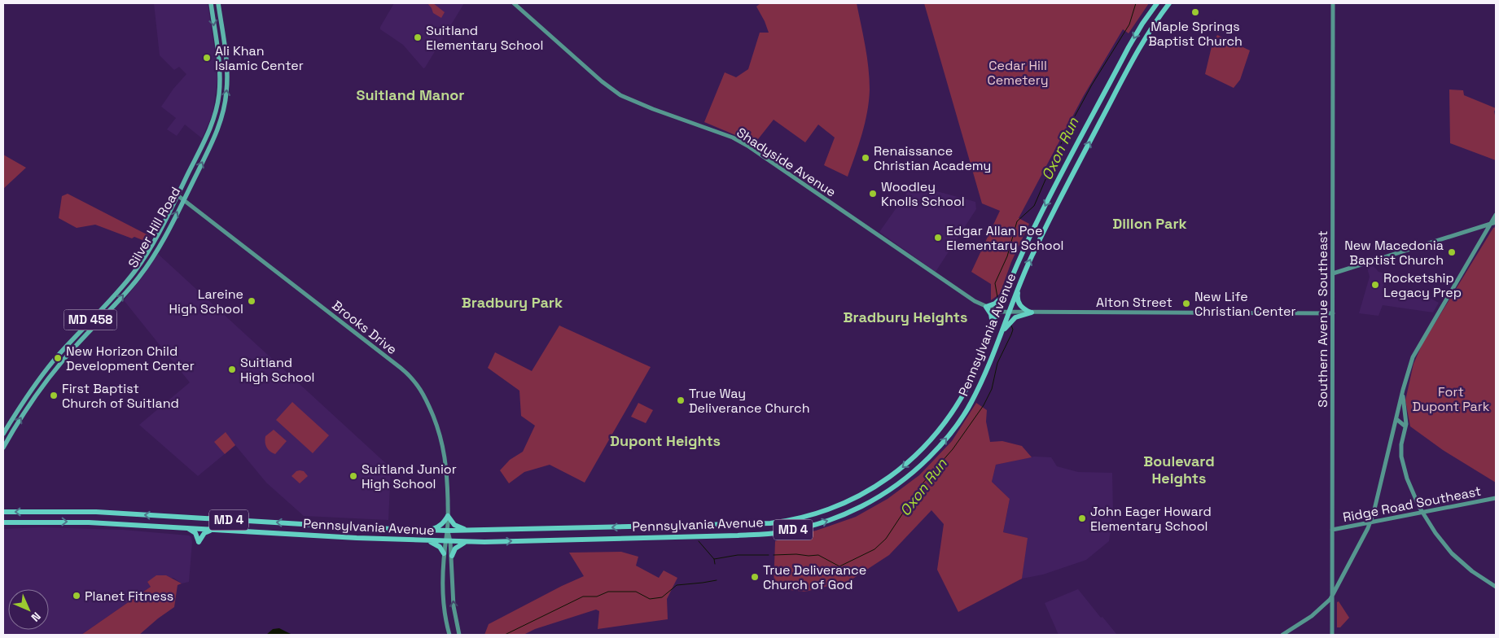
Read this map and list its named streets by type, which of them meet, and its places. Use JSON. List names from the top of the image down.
{
  "streets": {
    "highway": ["Pennsylvania Avenue", "MD 4"],
    "main road": ["Silver Hill Road", "MD 458"],
    "street": [
      "Shadyside Avenue",
      "Alton Street",
      "Southern Avenue Southeast",
      "Brooks Drive",
      "Ridge Road Southeast"
    ]
  },
  "crossings": [
    ["Shadyside Avenue", "Alton Street"],
    ["Shadyside Avenue", "Pennsylvania Avenue"],
    ["Silver Hill Road", "Brooks Drive"],
    ["Alton Street", "Southern Avenue Southeast"],
    ["Alton Street", "Pennsylvania Avenue"],
    ["Southern Avenue Southeast", "Ridge Road Southeast"],
    ["Brooks Drive", "Pennsylvania Avenue"]
  ],
  "districts": [
    "Suitland Manor",
    "Dillon Park",
    "Bradbury Park",
    "Bradbury Heights",
    "Dupont Heights",
    "Boulevard Heights"
  ],
  "water": ["Oxon Run"],
  "parks": ["Cedar Hill Cemetery", "Fort Dupont Park"],
  "places": [
    "Maple Springs Baptist Church",
    "Suitland Elementary School",
    "Ali Khan Islamic Center",
    "Renaissance Christian Academy",
    "Woodley Knolls School",
    "Edgar Allan Poe Elementary School",
    "New Macedonia Baptist Church",
    "Rocketship Legacy Prep",
    "Lareine High School",
    "New Life Christian Center",
    "New Horizon Child Development Center",
    "Suitland High School",
    "First Baptist Church of Suitland",
    "True Way Deliverance Church",
    "Suitland Junior High School",
    "John Eager Howard Elementary School",
    "True Deliverance Church of God",
    "Planet Fitness"
  ],
  "north": "bottom right"
}
